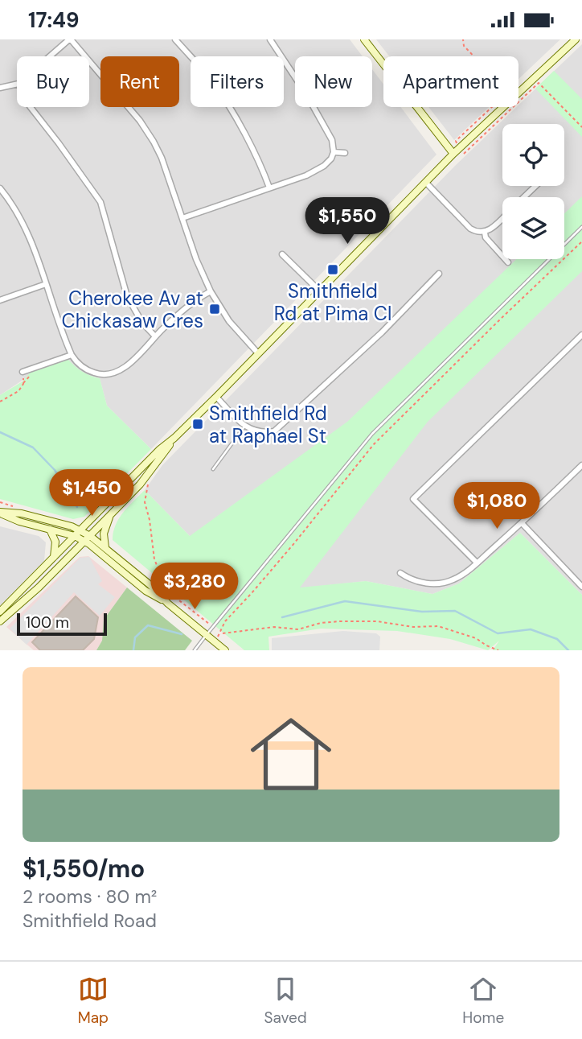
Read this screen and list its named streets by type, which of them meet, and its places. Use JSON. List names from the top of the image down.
{
  "places": {
    "transit": ["Smithfield Rd at Pima Cl", "Cherokee Av at Chickasaw Cres", "Smithfield Rd at Raphael St"]
  },
  "scale_bar": "100 m",
  "page": {
    "status": "17:49",
    "chip": [
      "Buy",
      "Rent",
      "Filters",
      "New",
      "Apartment"
    ],
    "price": [
      "$1,550",
      "$1,450",
      "$1,080",
      "$3,280"
    ],
    "scale": "100 m",
    "list": [
      {
        "name": "$1,550/mo",
        "note": "2 rooms · 80 m² · Smithfield Road"
      }
    ],
    "tabs": ["Map", "Saved", "Home"]
  }
}
